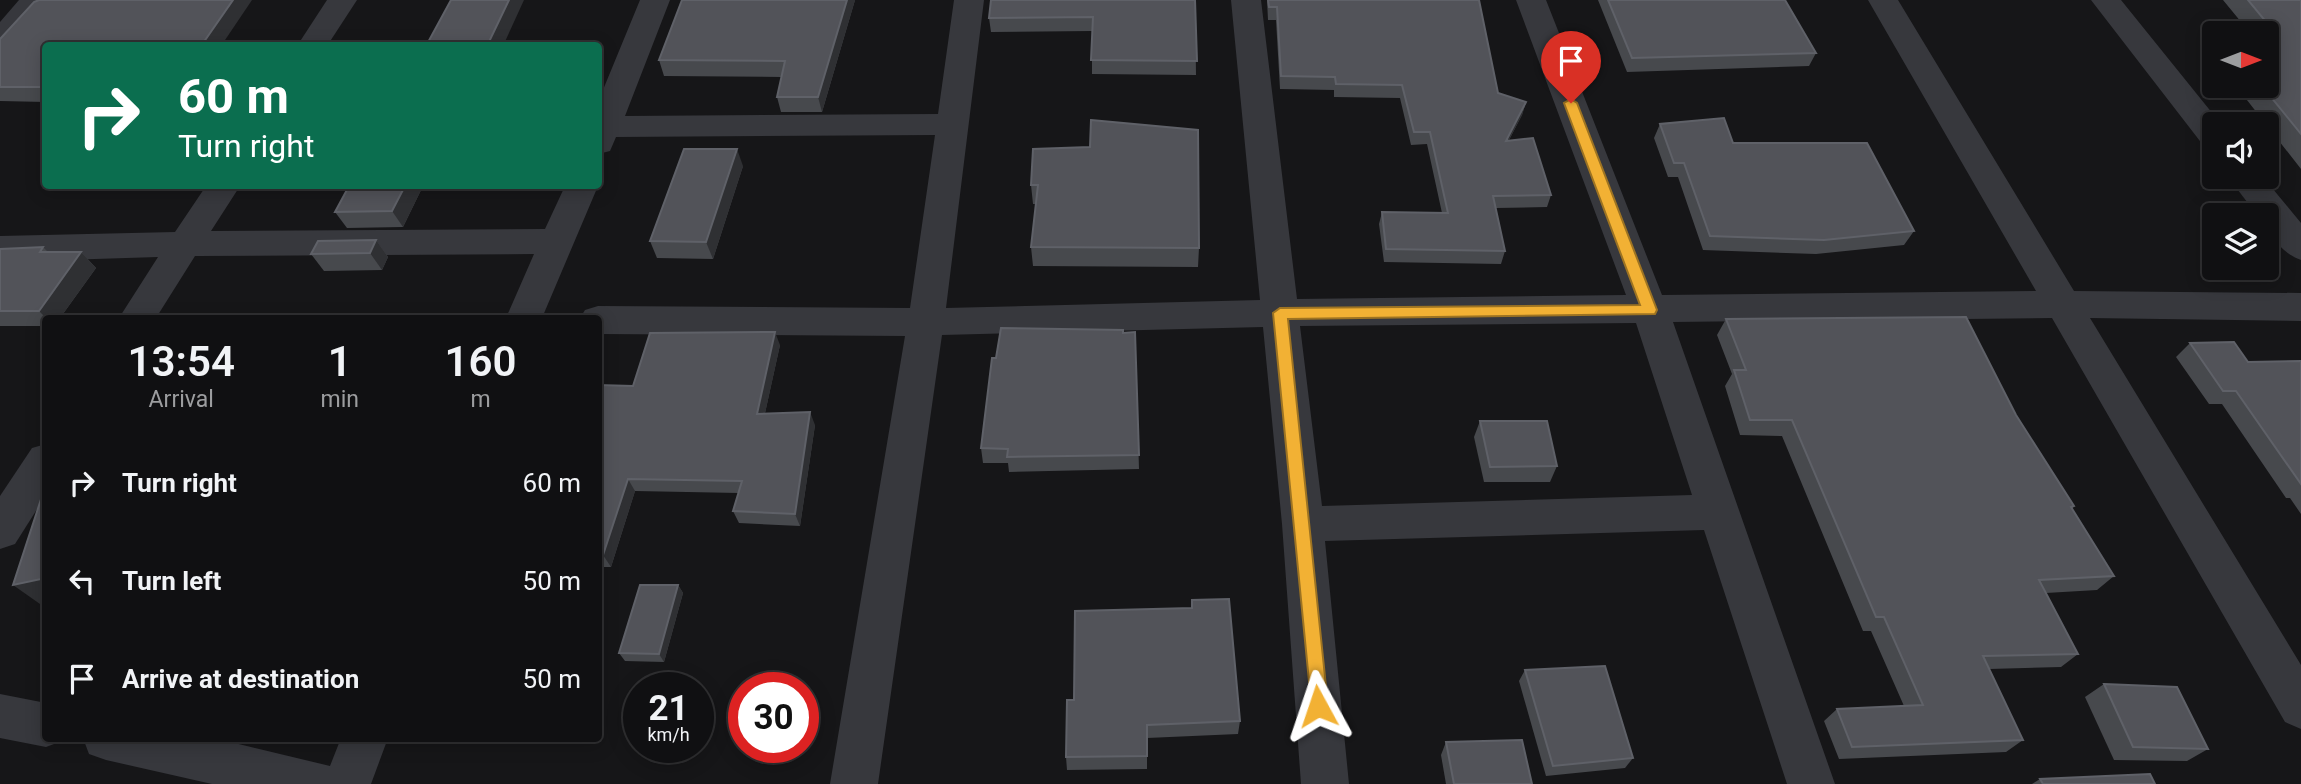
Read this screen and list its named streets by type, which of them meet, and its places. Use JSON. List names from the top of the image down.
{
  "north": "right",
  "page": {
    "turn": ["60 m", "Turn right"],
    "eta": [
      "13:54",
      "Arrival",
      "1",
      "min",
      "160",
      "m"
    ],
    "list": [
      {
        "name": "Turn right",
        "value": "60 m"
      },
      {
        "name": "Turn left",
        "value": "50 m"
      },
      {
        "name": "Arrive at destination",
        "value": "50 m"
      }
    ],
    "speed": "21 km/h",
    "limit": "30"
  }
}
